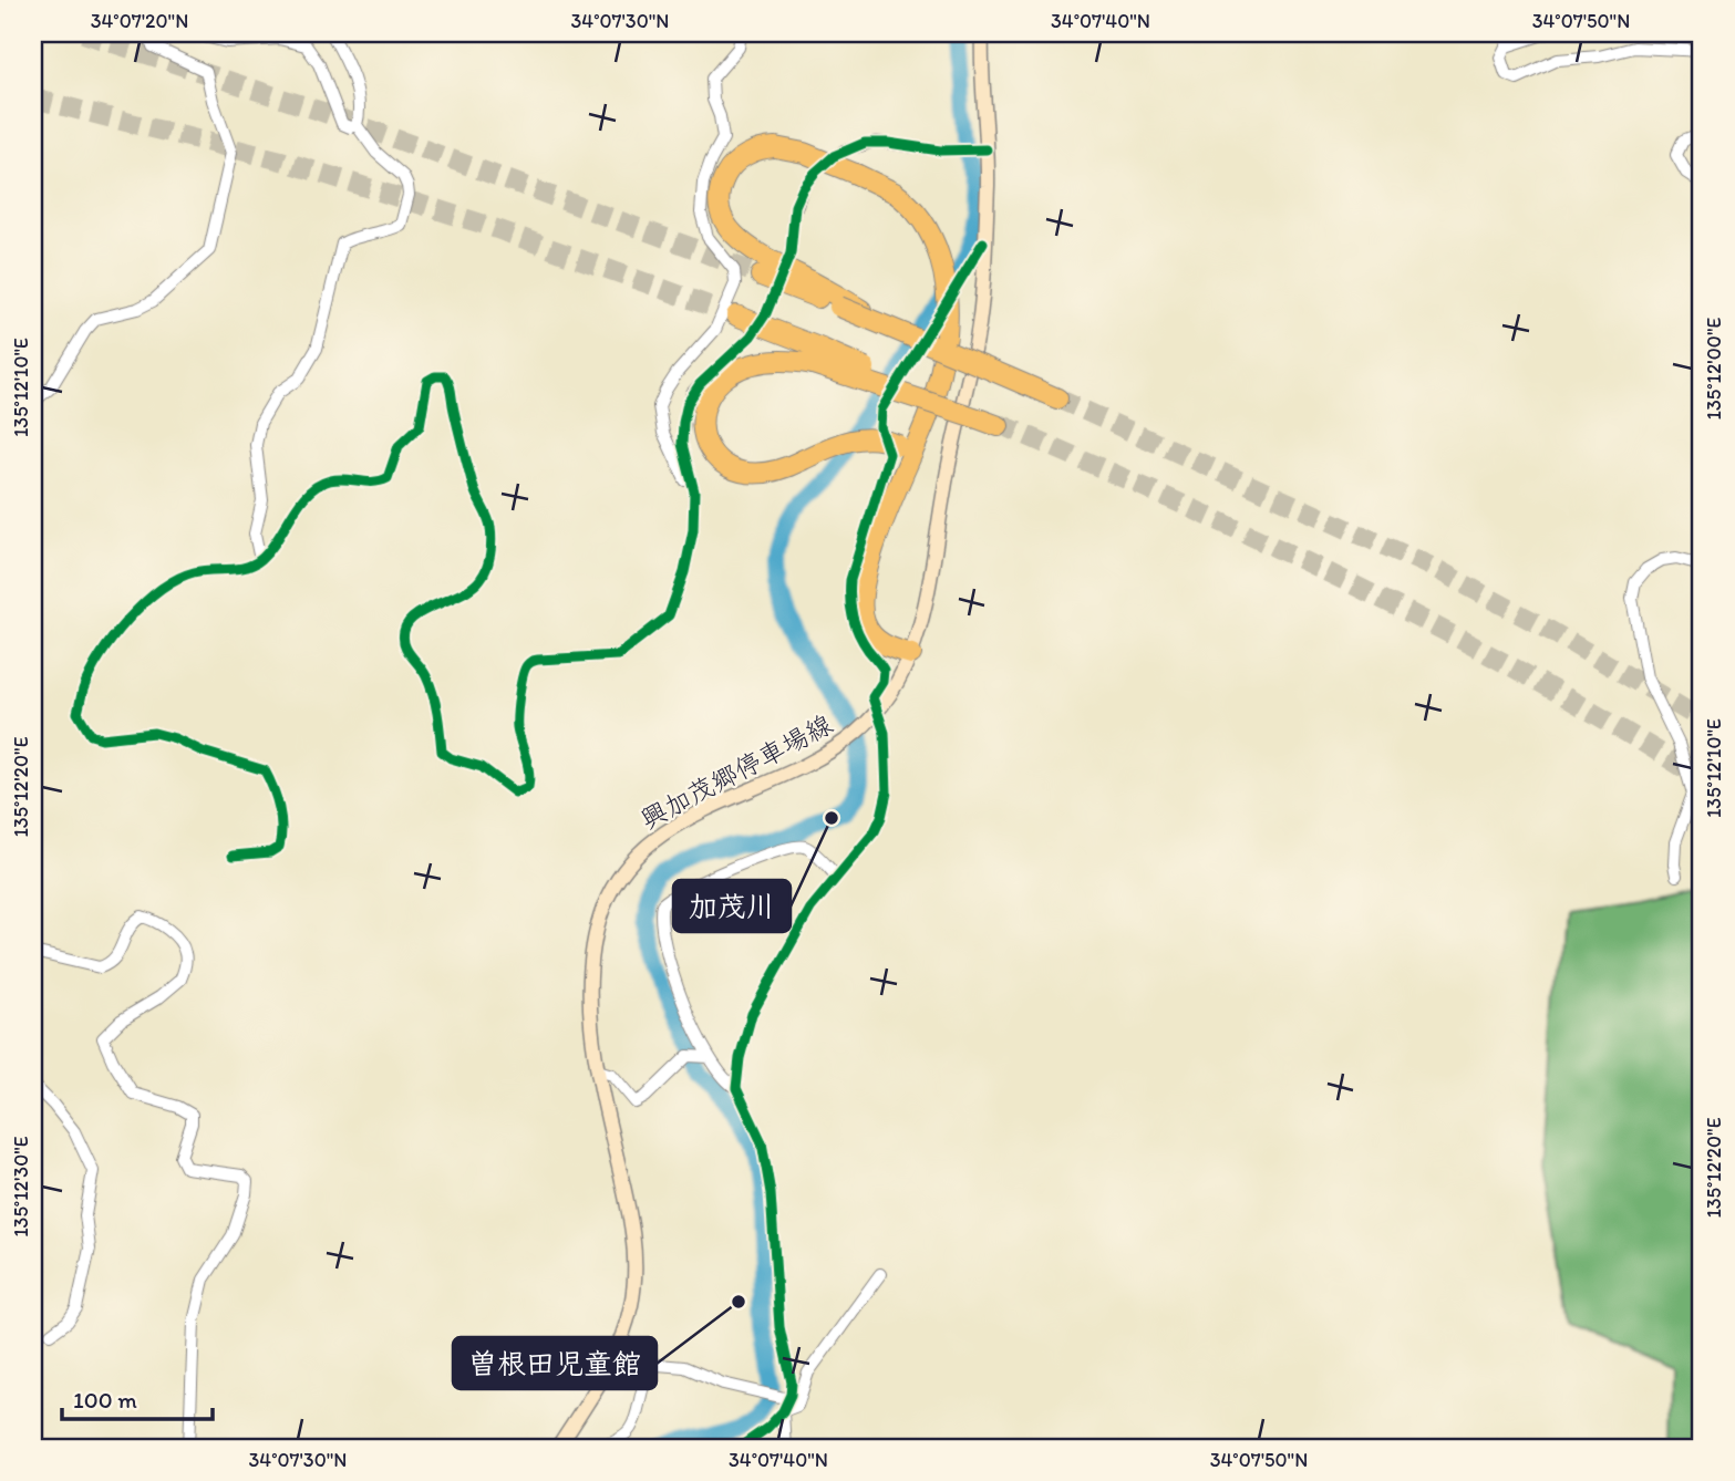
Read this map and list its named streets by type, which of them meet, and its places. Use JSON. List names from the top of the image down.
{
  "streets": {
    "main road": ["興加茂郷停車場線"]
  },
  "places": ["加茂川", "曽根田児童館"],
  "scale_bar": "100 m",
  "coordinates": [
    "34°07'20\"N",
    "34°07'30\"N",
    "34°07'40\"N",
    "34°07'50\"N",
    "135°12'00\"E",
    "135°12'10\"E",
    "135°12'20\"E",
    "135°12'30\"E"
  ]
}
